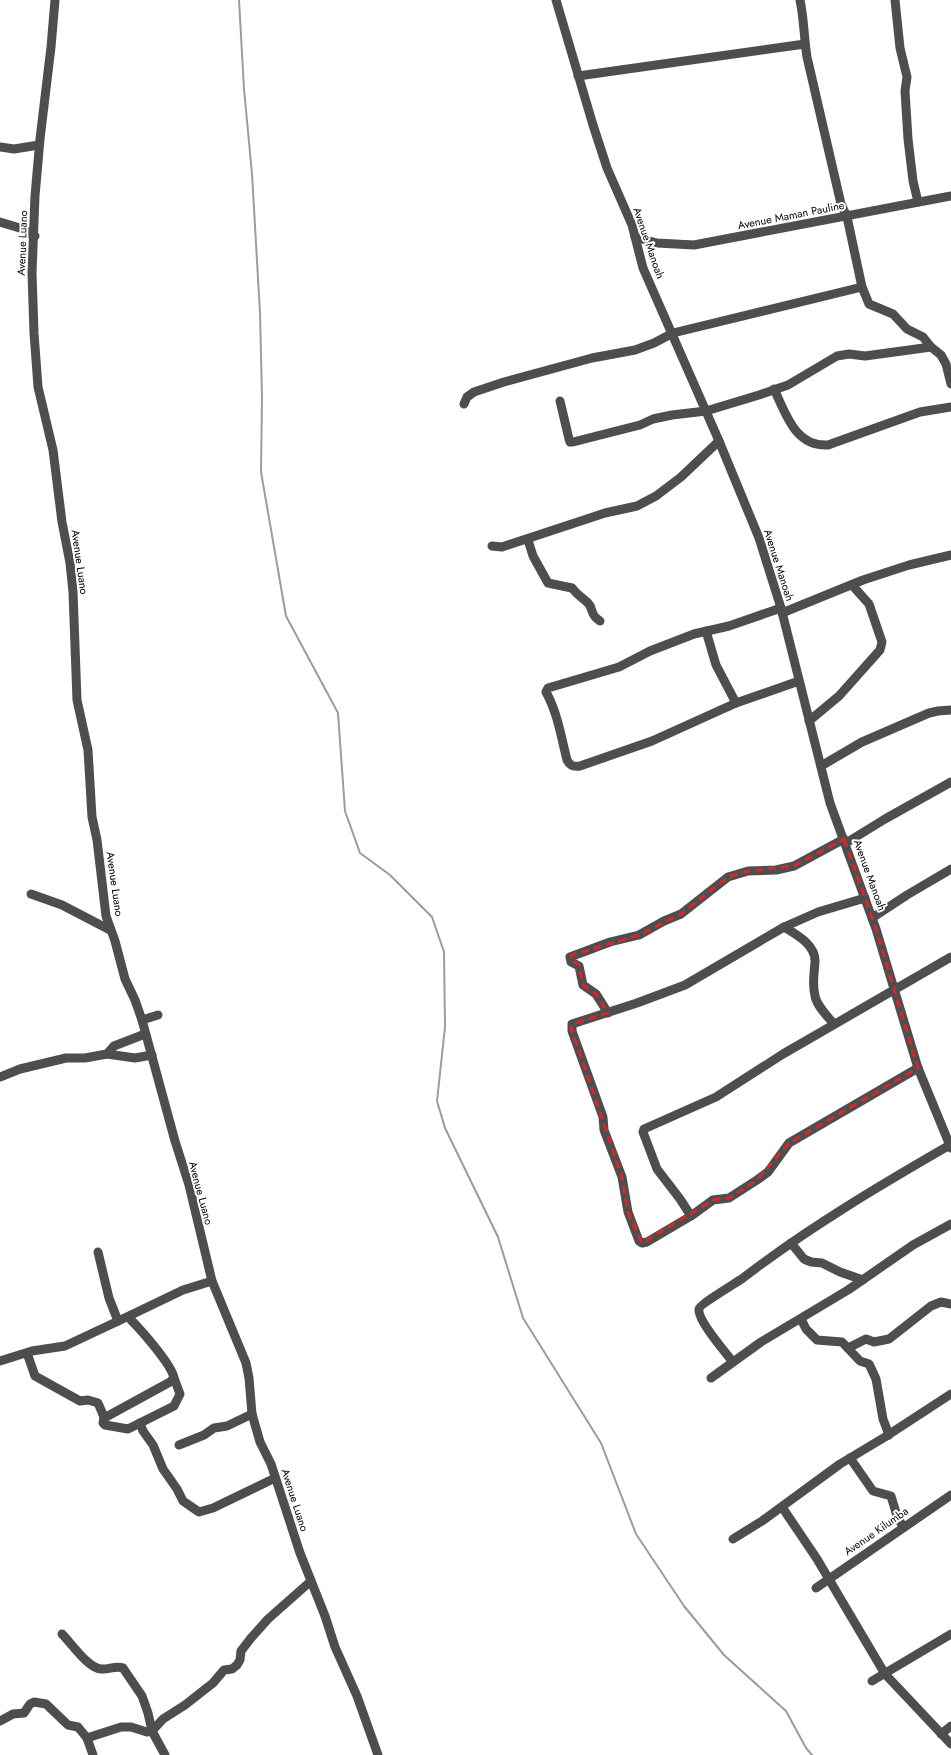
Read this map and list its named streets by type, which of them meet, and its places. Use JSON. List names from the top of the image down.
{
  "streets": {
    "street": [
      "Avenue Maman Pauline",
      "Avenue Luano",
      "Avenue Manoah",
      "Avenue Kilumba"
    ]
  },
  "crossings": [
    ["Avenue Maman Pauline", "Avenue Manoah"]
  ]
}
